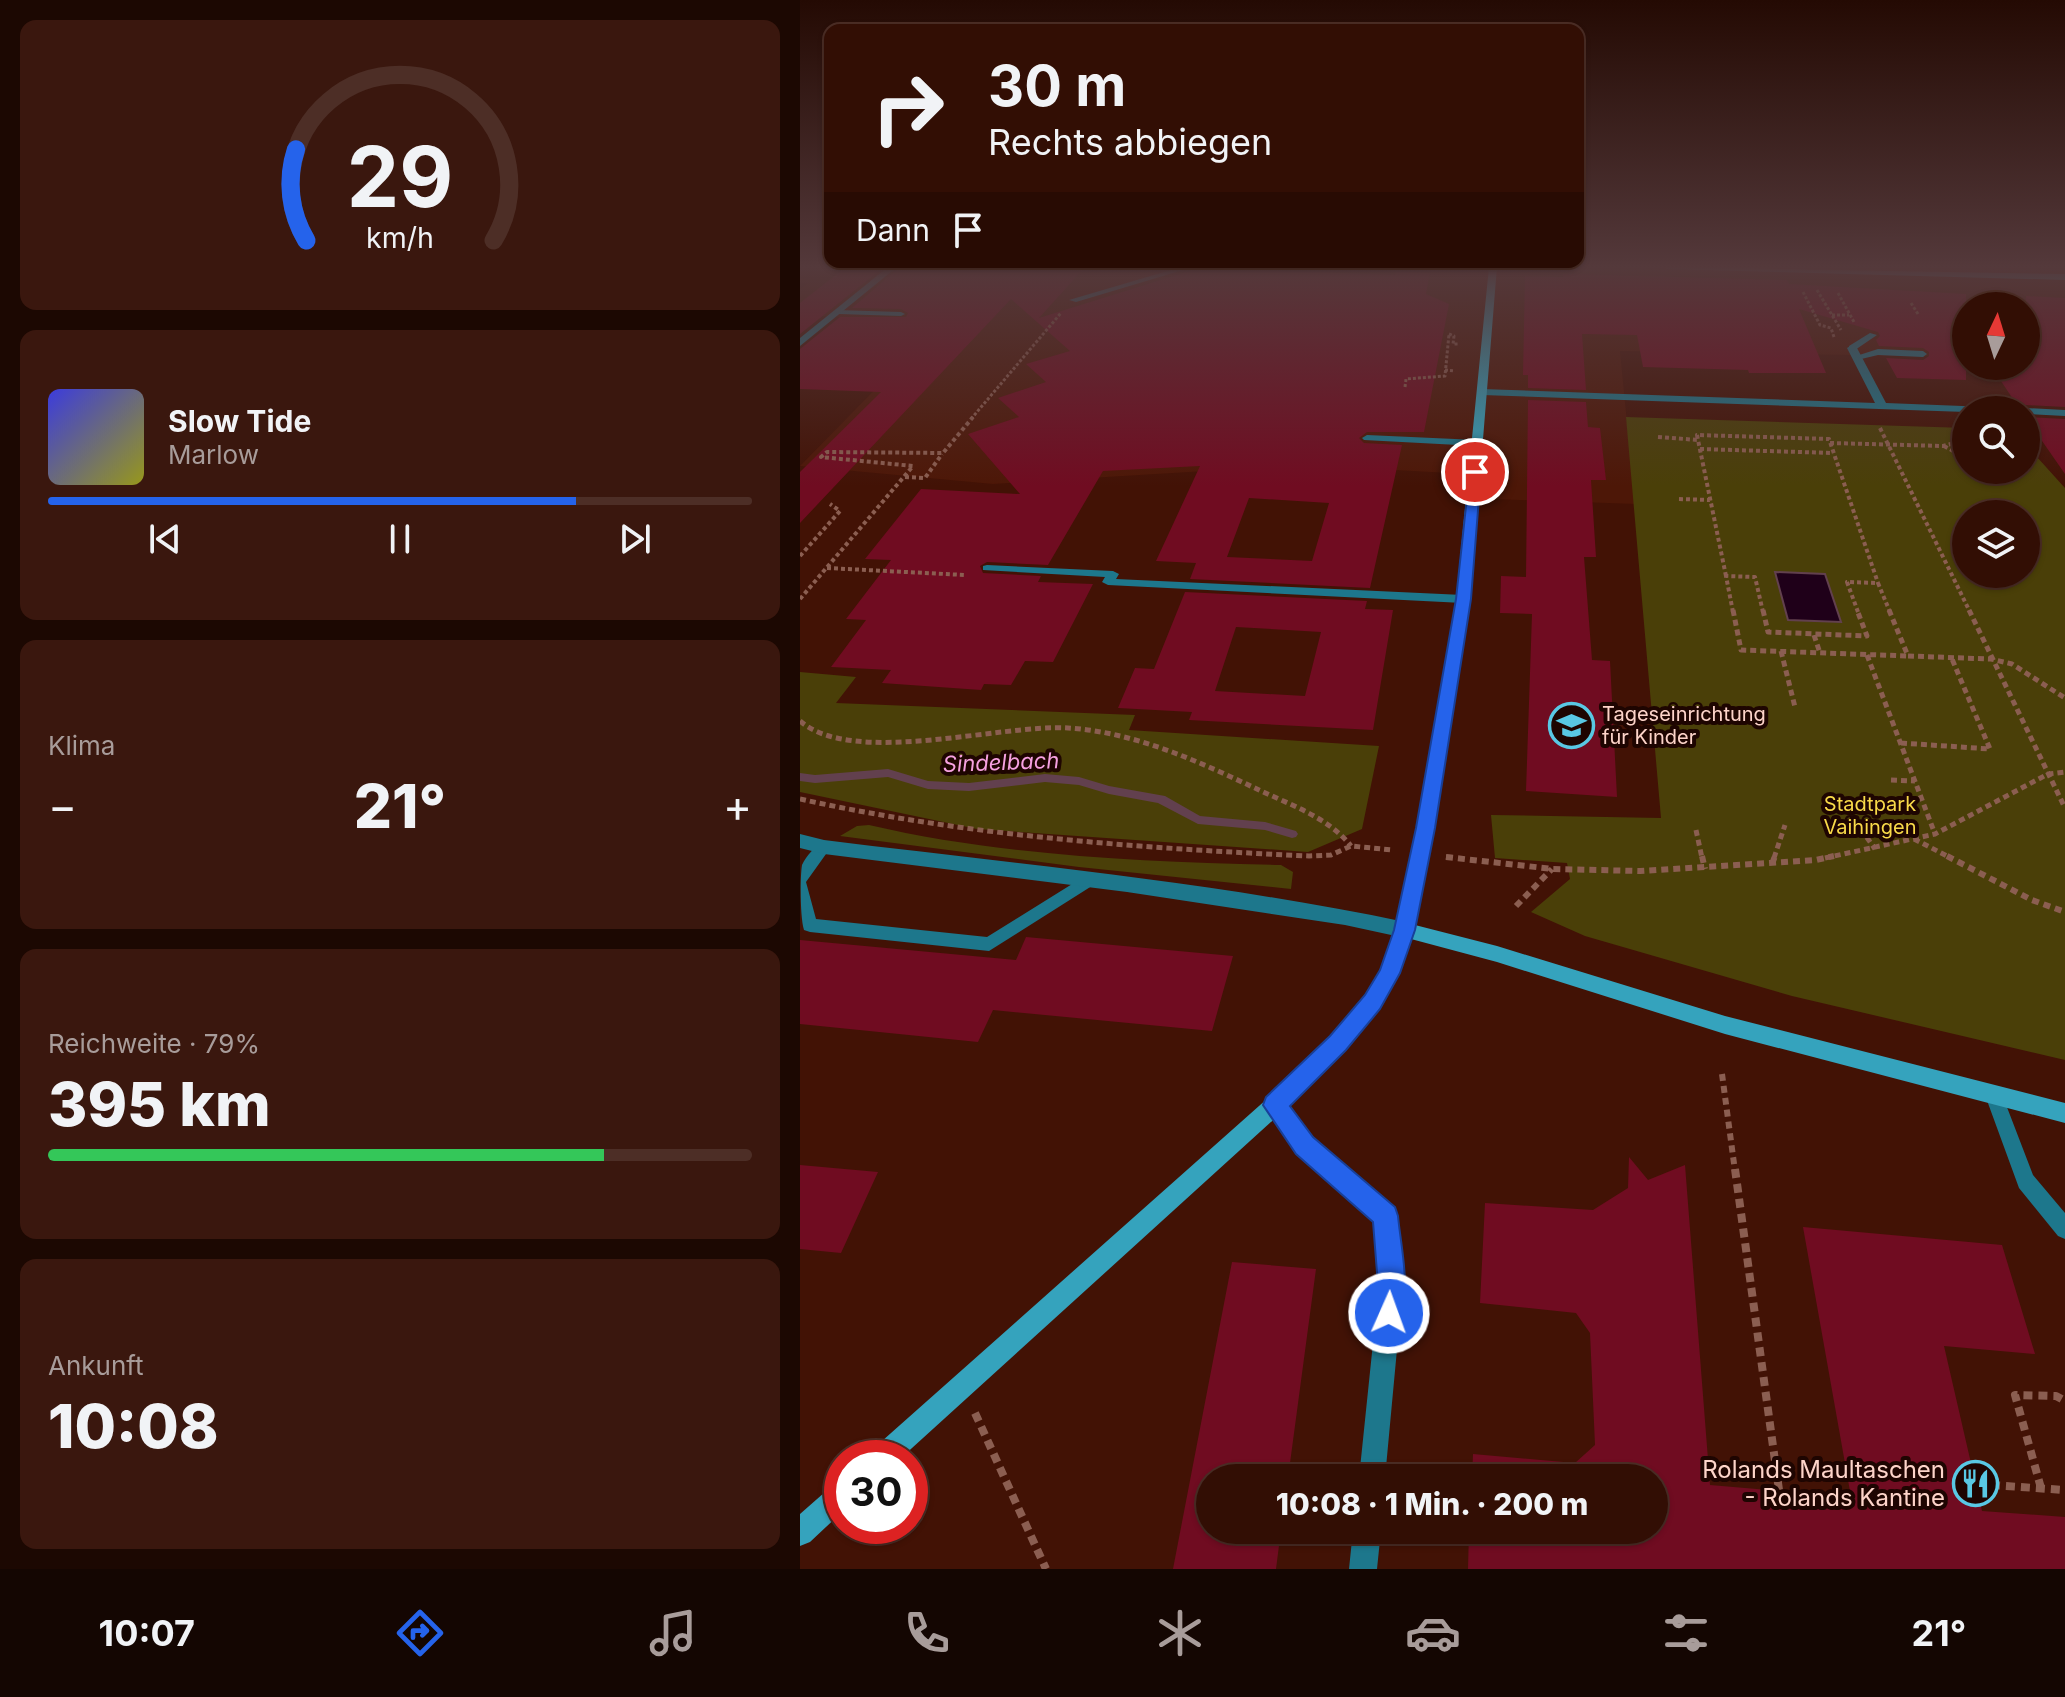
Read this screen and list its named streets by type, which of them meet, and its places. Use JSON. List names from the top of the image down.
{
  "water": ["Sindelbach"],
  "parks": ["Stadtpark Vaihingen"],
  "places": {
    "school or university": ["Tageseinrichtung für Kinder"],
    "restaurant": ["Rolands Maultaschen - Rolands Kantine"]
  },
  "north": "top",
  "page": {
    "turn": ["30 m", "Rechts abbiegen"],
    "then": "Dann",
    "song": ["Slow Tide", "Marlow"],
    "tile": [
      "Klima",
      ["Reichweite · 79%", "395 km"],
      ["Ankunft", "10:08"]
    ],
    "heat": ["−", "21°", "+"],
    "limit": "30",
    "trip": "10:08 · 1 Min. · 200 m",
    "tabs": ["10:07", "21°"],
    "gauge": ["29", "km/h"]
  }
}
